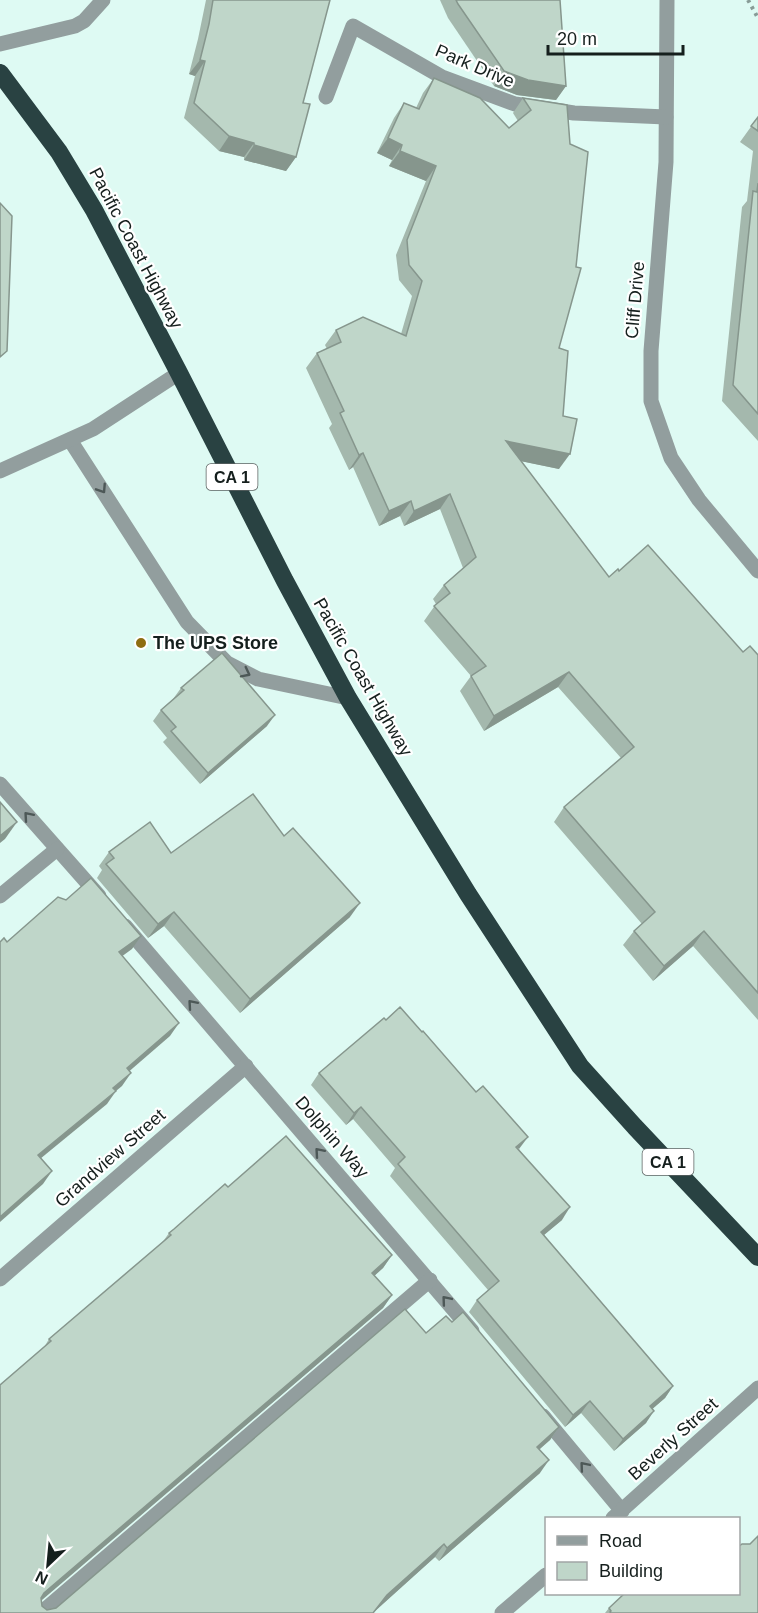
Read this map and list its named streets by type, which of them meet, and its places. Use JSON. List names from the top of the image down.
{
  "streets": {
    "highway": ["Pacific Coast Highway", "CA 1"],
    "street": [
      "Park Drive",
      "Cliff Drive",
      "Dolphin Way",
      "Grandview Street",
      "Beverly Street"
    ]
  },
  "crossings": [
    ["Park Drive", "Cliff Drive"],
    ["Dolphin Way", "Grandview Street"]
  ],
  "one_way": ["Dolphin Way"],
  "places": ["The UPS Store"],
  "legend": ["Road", "Building"],
  "scale_bar": "20 m",
  "north": "bottom left"
}
